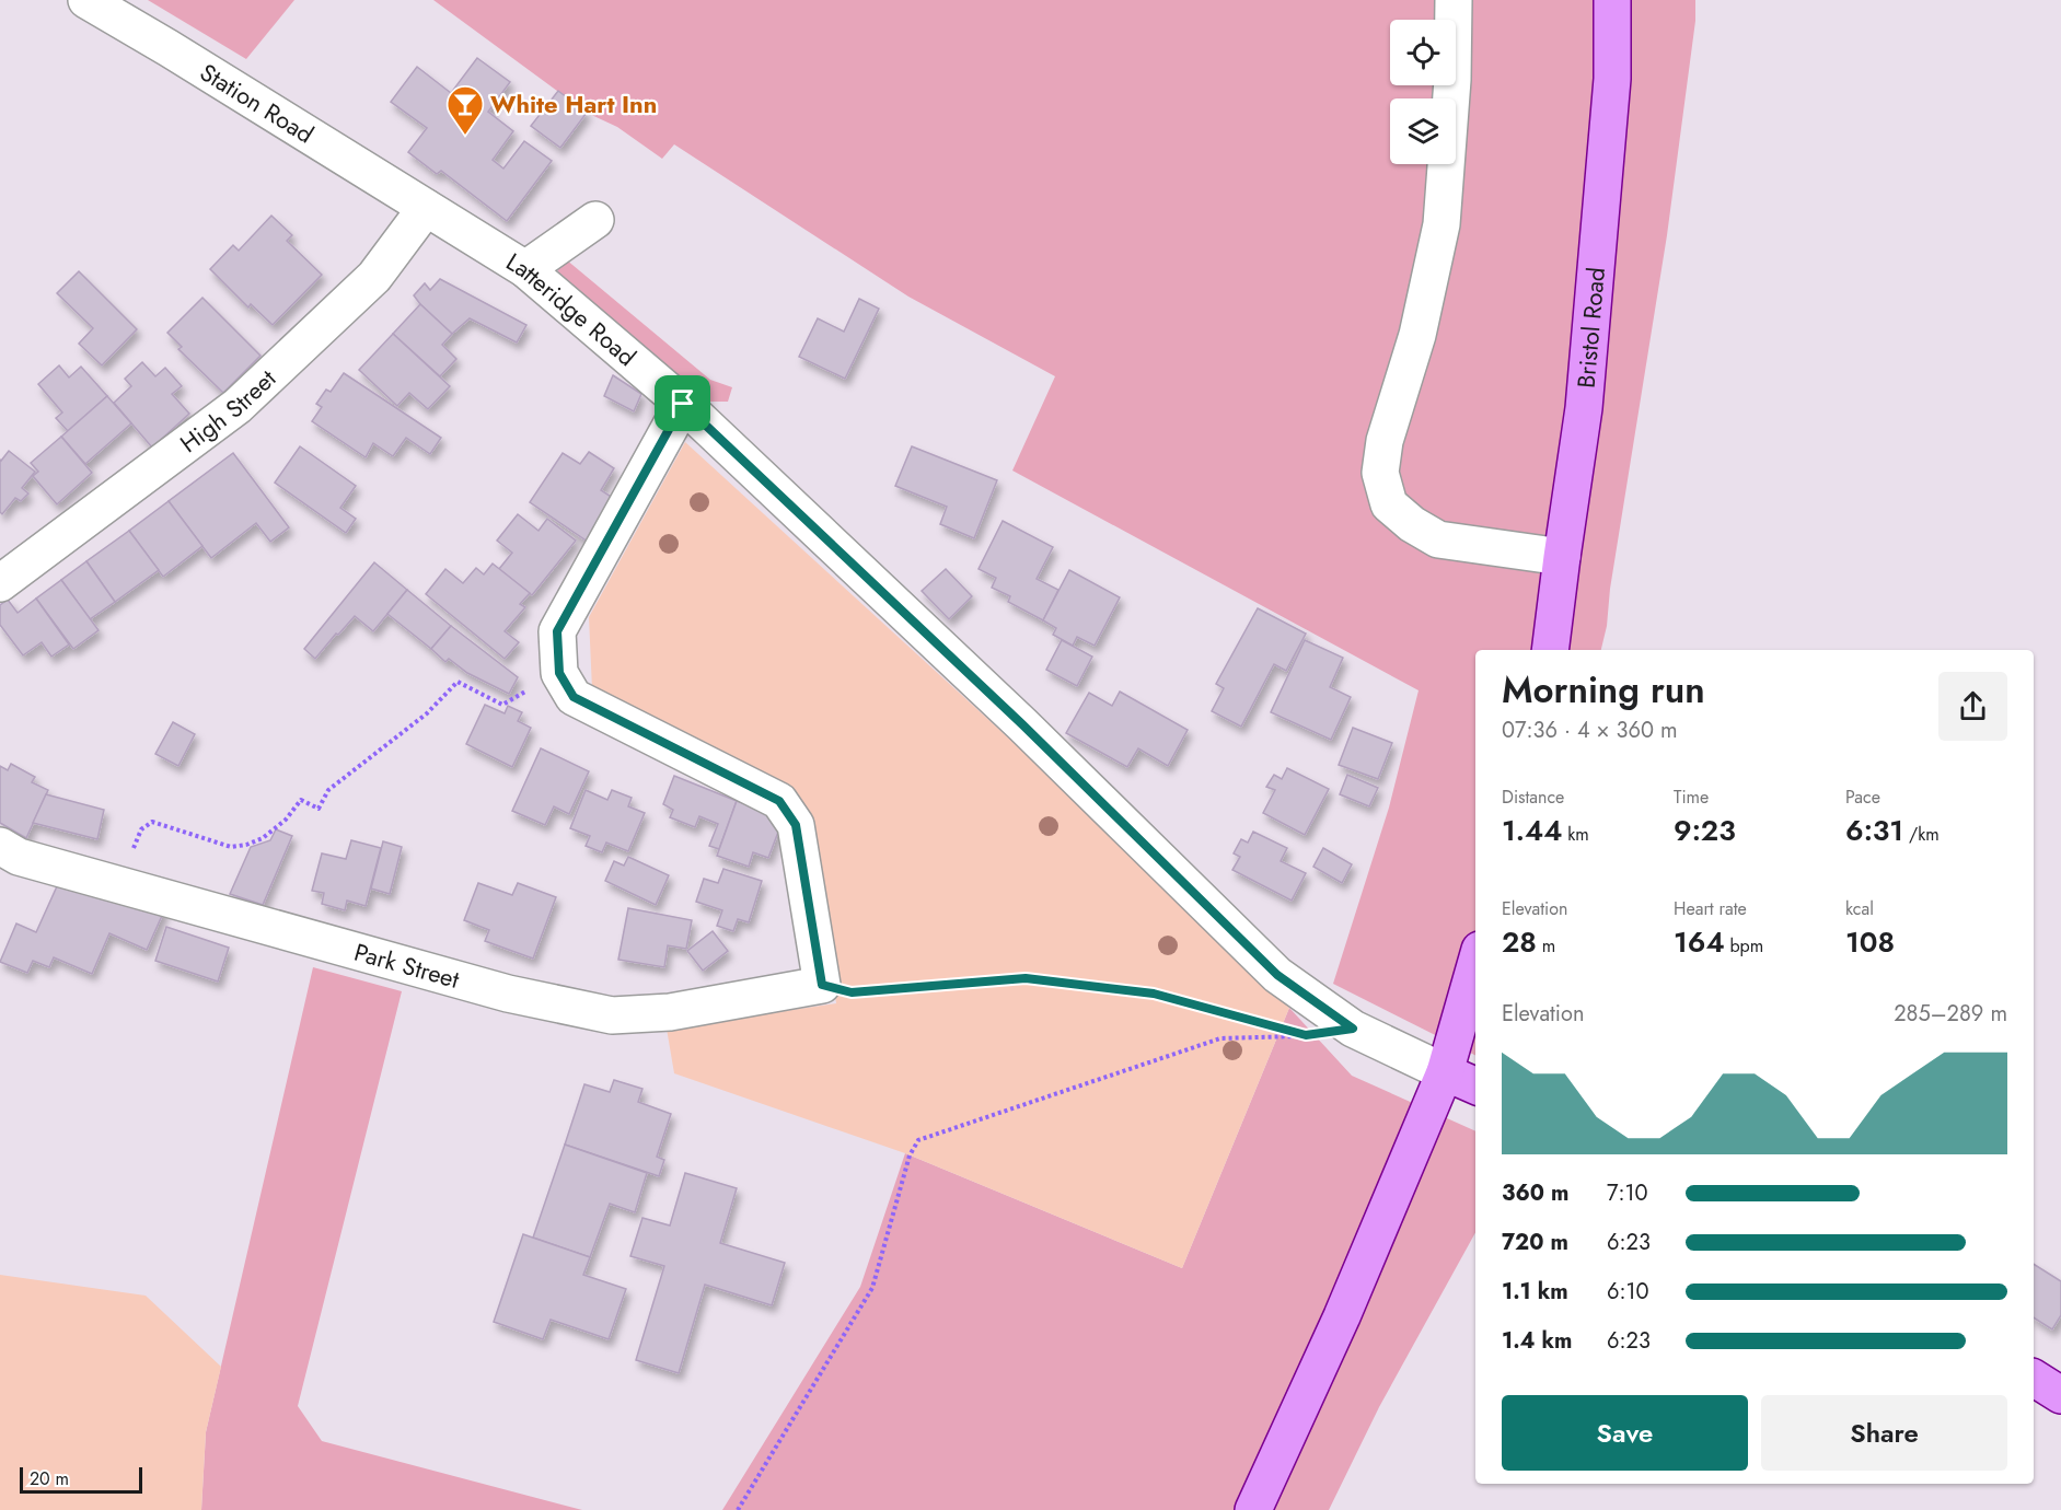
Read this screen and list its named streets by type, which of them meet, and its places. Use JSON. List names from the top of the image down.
{
  "streets": {
    "main road": ["Bristol Road"],
    "street": [
      "Station Road",
      "Latteridge Road",
      "High Street",
      "Park Street"
    ]
  },
  "crossings": [
    ["Station Road", "Latteridge Road"],
    ["Station Road", "High Street"],
    ["Latteridge Road", "High Street"]
  ],
  "places": {
    "bar": ["White Hart Inn"]
  },
  "scale_bar": "20 m",
  "page": {
    "heading": ["Morning run", "07:36 · 4 × 360 m"],
    "stats": [
      ["Distance", "1.44 km"],
      ["Time", "9:23"],
      ["Pace", "6:31 /km"],
      ["Elevation", "28 m"],
      ["Heart rate", "164 bpm"],
      ["kcal", "108"]
    ],
    "chart": ["Elevation", "285–289 m"],
    "list": [
      {
        "name": "360 m",
        "note": "7:10"
      },
      {
        "name": "720 m",
        "note": "6:23"
      },
      {
        "name": "1.1 km",
        "note": "6:10"
      },
      {
        "name": "1.4 km",
        "note": "6:23"
      }
    ],
    "buttons": ["Save", "Share"],
    "scale": "20 m"
  }
}
